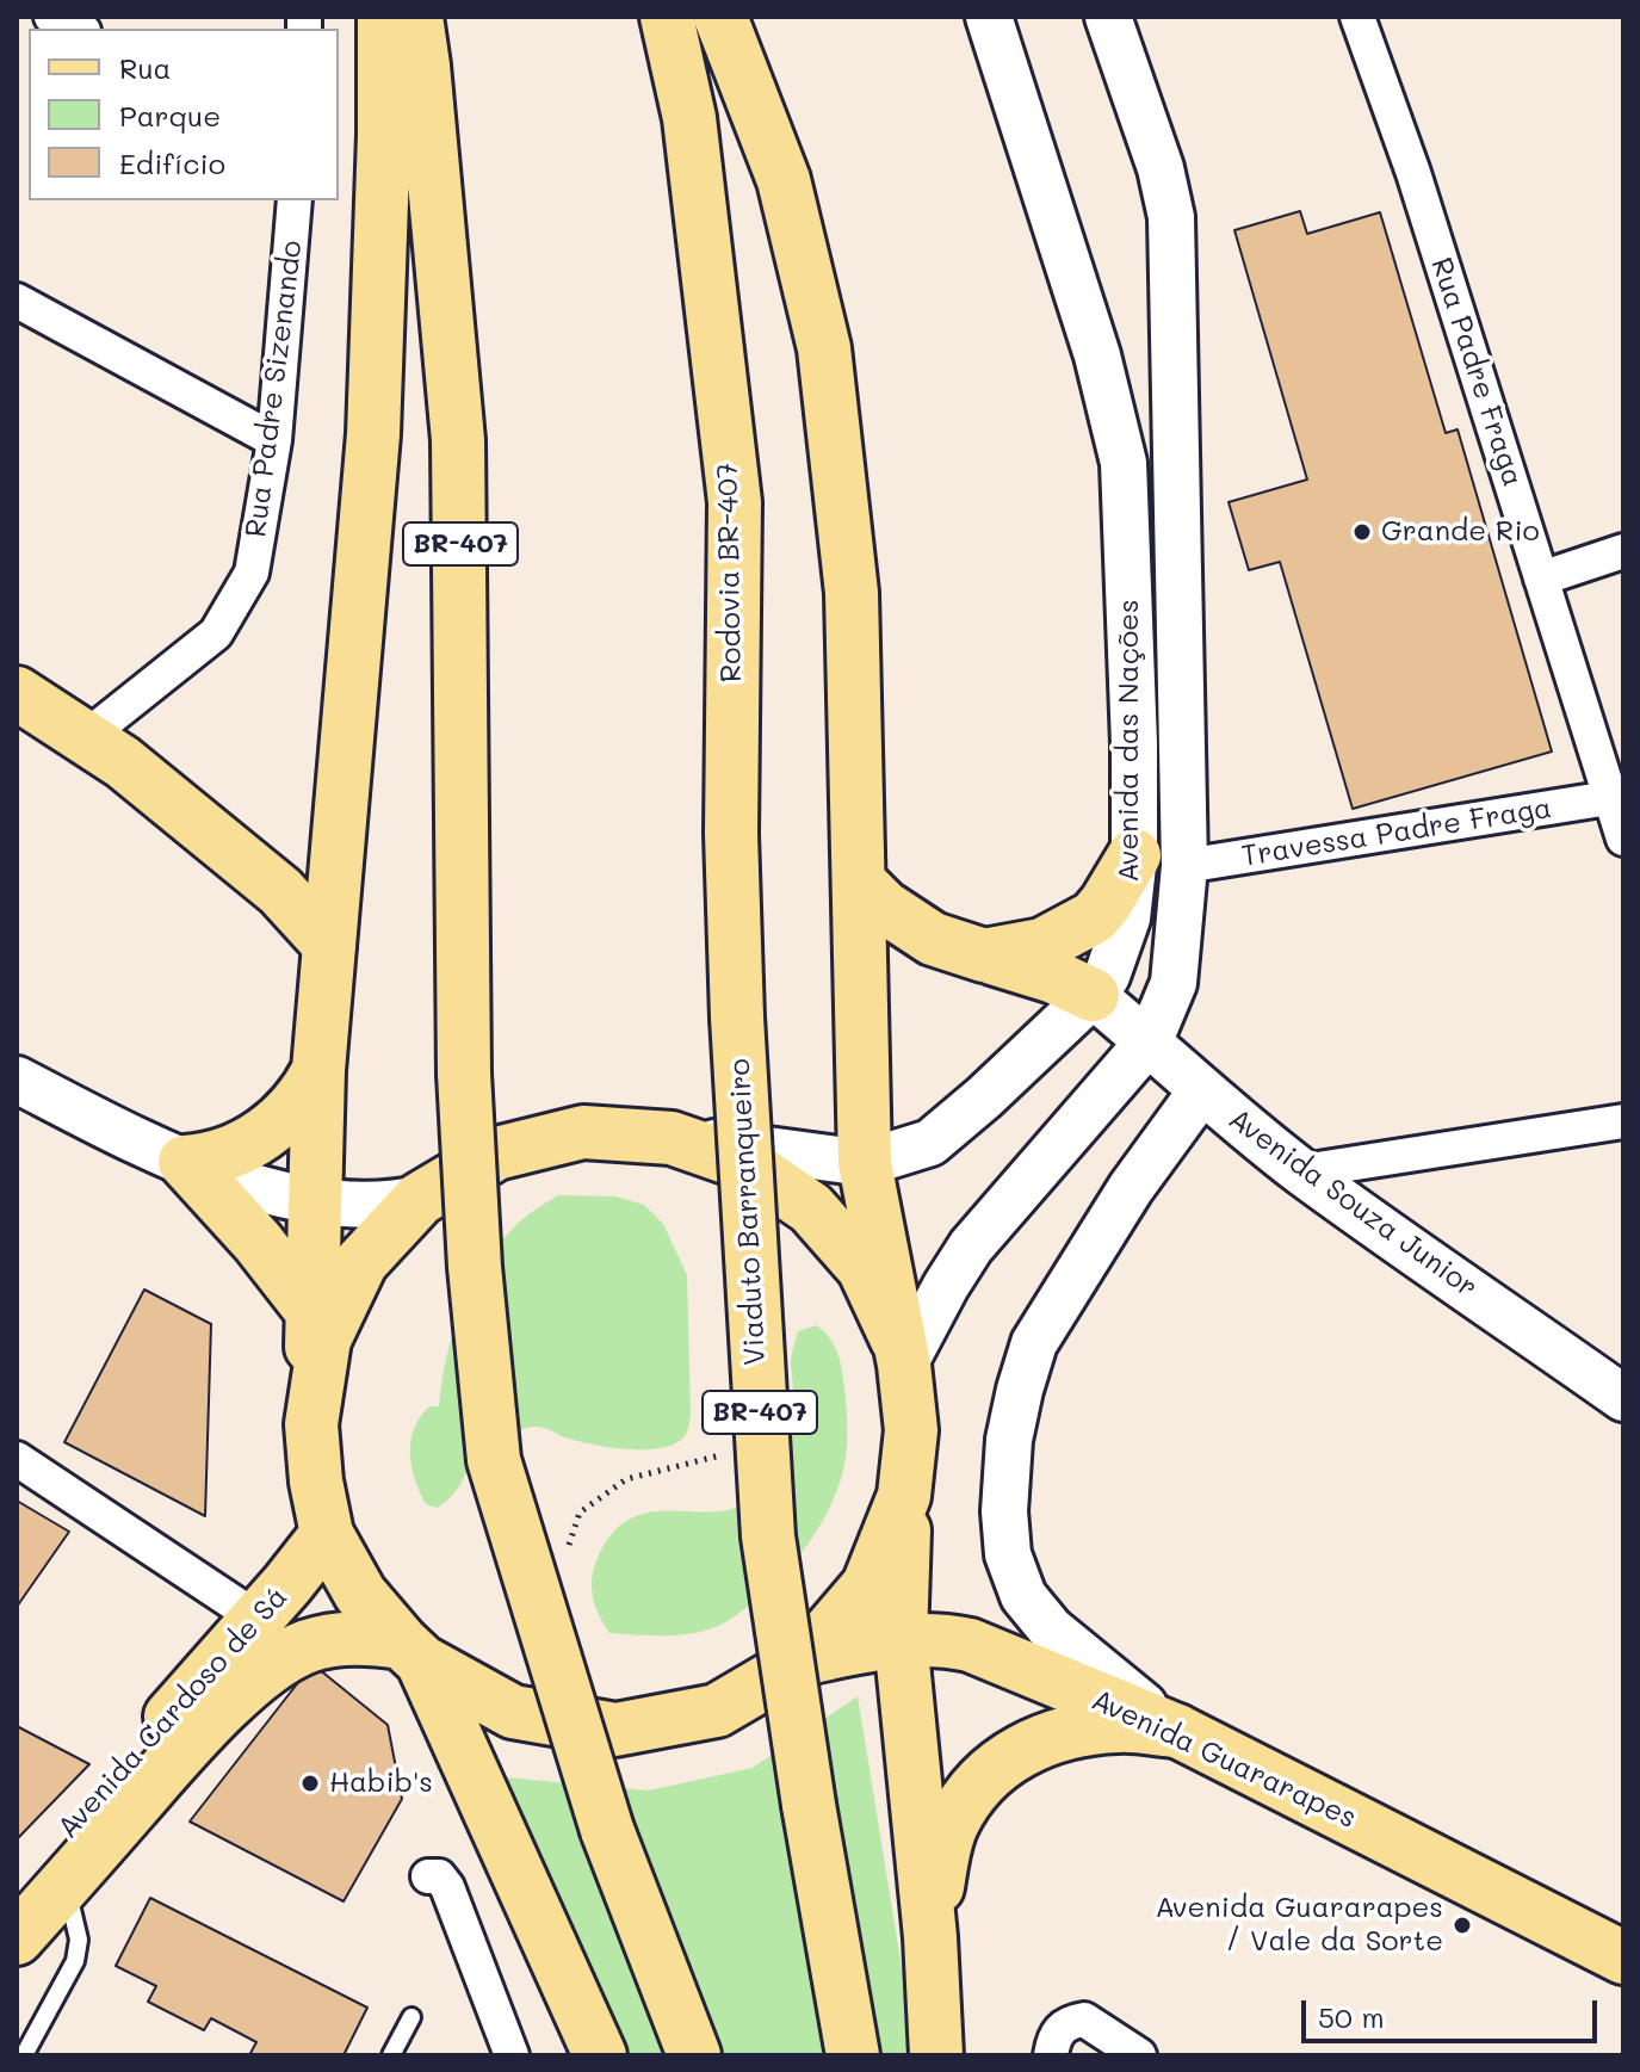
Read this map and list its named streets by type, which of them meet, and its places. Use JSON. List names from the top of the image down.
{
  "streets": {
    "main road": [
      "BR-407",
      "Rodovia BR-407",
      "Avenida das Nações",
      "Avenida Souza Junior",
      "Viaduto Barranqueiro",
      "Avenida Cardoso de Sá",
      "Avenida Guararapes"
    ],
    "street": ["Rua Padre Fraga", "Rua Padre Sizenando", "Travessa Padre Fraga"]
  },
  "crossings": [
    ["Rua Padre Fraga", "Travessa Padre Fraga"],
    ["Rodovia BR-407", "Viaduto Barranqueiro"],
    ["Avenida das Nações", "Travessa Padre Fraga"],
    ["Avenida das Nações", "Avenida Souza Junior"]
  ],
  "places": ["Grande Rio", "Habib's", "Avenida Guararapes / Vale da Sorte"],
  "legend": ["Rua", "Parque", "Edifício"],
  "scale_bar": "50 m"
}
